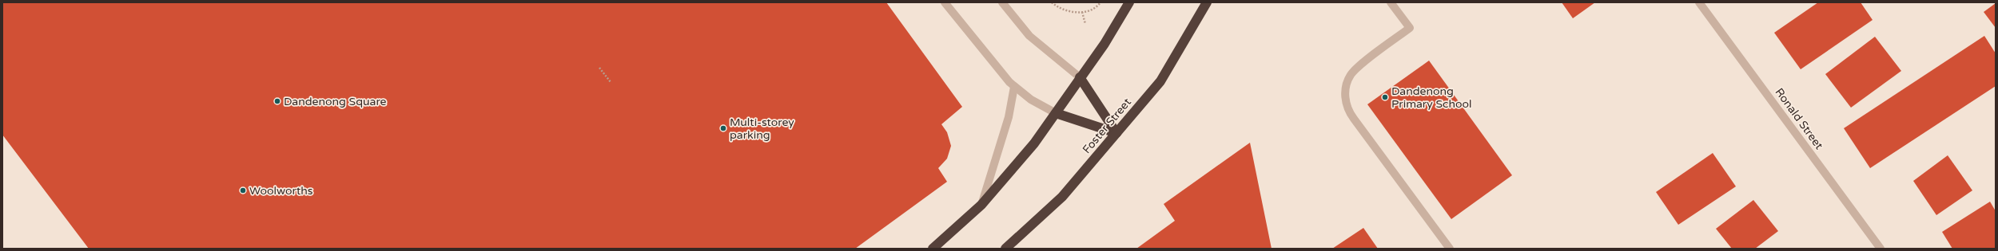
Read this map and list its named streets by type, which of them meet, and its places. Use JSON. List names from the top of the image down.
{
  "streets": {
    "highway": ["Foster Street"],
    "street": ["Ronald Street"]
  },
  "places": [
    "Dandenong Primary School",
    "Dandenong Square",
    "Multi-storey parking",
    "Woolworths"
  ]
}
